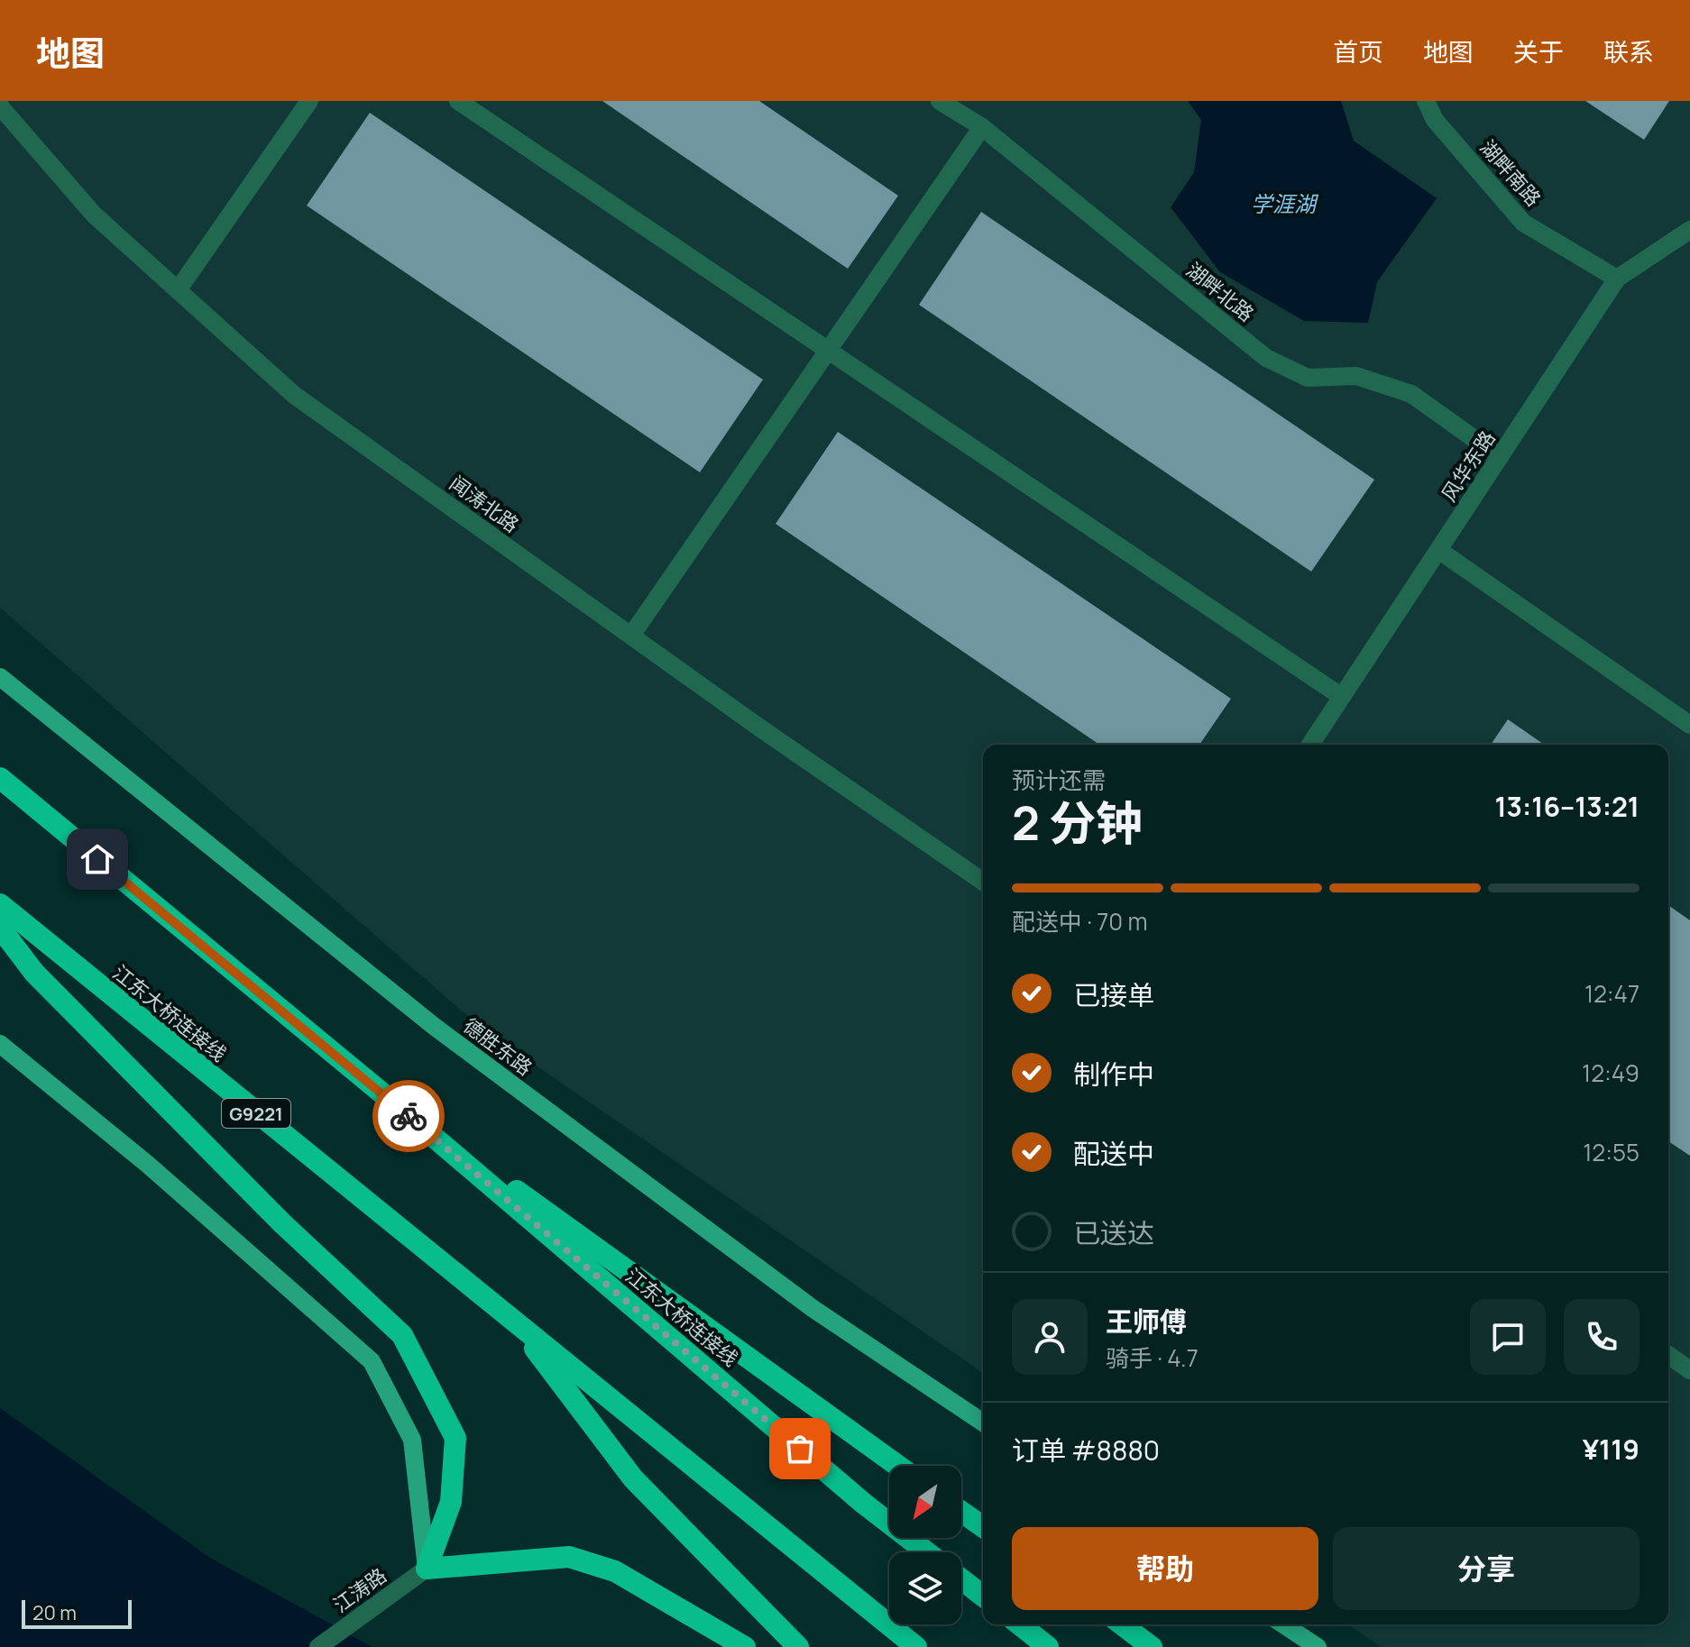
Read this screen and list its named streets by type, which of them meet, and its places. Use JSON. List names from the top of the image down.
{
  "streets": {
    "highway": ["江东大桥连接线", "G9221"],
    "main road": ["德胜东路"],
    "street": [
      "湖畔南路",
      "湖畔北路",
      "风华东路",
      "闻涛北路",
      "江涛路"
    ]
  },
  "crossings": [
    ["湖畔南路", "风华东路"],
    ["湖畔北路", "风华东路"]
  ],
  "water": ["学涯湖"],
  "scale_bar": "20 m",
  "north": "bottom left",
  "page": {
    "header": "地图",
    "nav": [
      "首页",
      "地图",
      "关于",
      "联系"
    ],
    "heading": ["2 分钟", "预计还需", "13:16–13:21"],
    "panel": [
      "王师傅",
      "骑手 · 4.7",
      "订单 #8880",
      "¥119"
    ],
    "bar": "配送中 · 70 m",
    "list": [
      ["已接单", "12:47"],
      ["制作中", "12:49"],
      ["配送中", "12:55"],
      "已送达"
    ],
    "buttons": ["帮助", "分享"],
    "scale": "20 m"
  }
}
